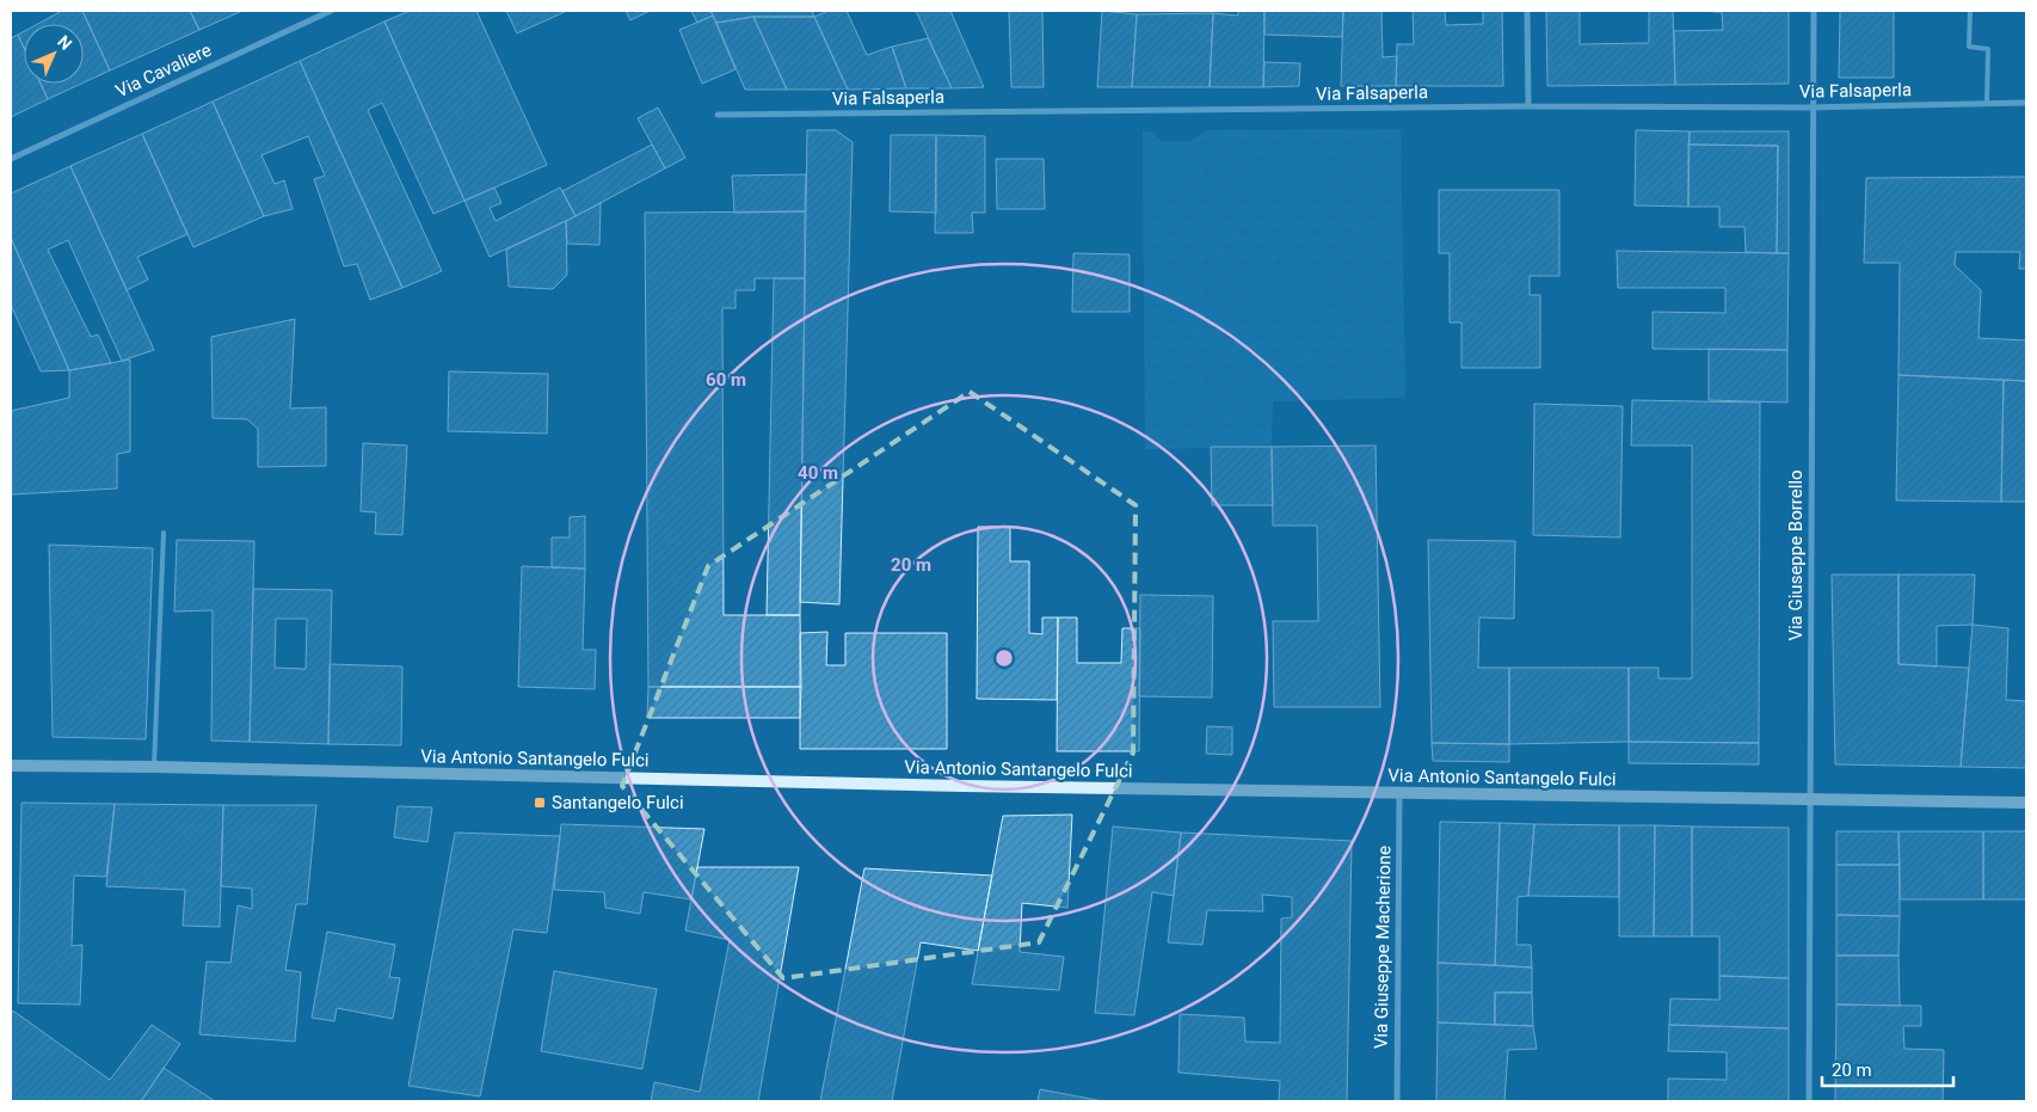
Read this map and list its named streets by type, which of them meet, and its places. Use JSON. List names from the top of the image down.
{
  "streets": {
    "street": [
      "Via Cavaliere",
      "Via Falsaperla",
      "Via Giuseppe Borrello",
      "Via Antonio Santangelo Fulci",
      "Via Giuseppe Macherione"
    ]
  },
  "crossings": [
    ["Via Falsaperla", "Via Giuseppe Borrello"],
    ["Via Giuseppe Borrello", "Via Antonio Santangelo Fulci"],
    ["Via Antonio Santangelo Fulci", "Via Giuseppe Macherione"]
  ],
  "places": {
    "transit": ["Santangelo Fulci"]
  },
  "scale_bar": "20 m",
  "north": "top right",
  "rings": ["60 m", "40 m", "20 m"]
}
